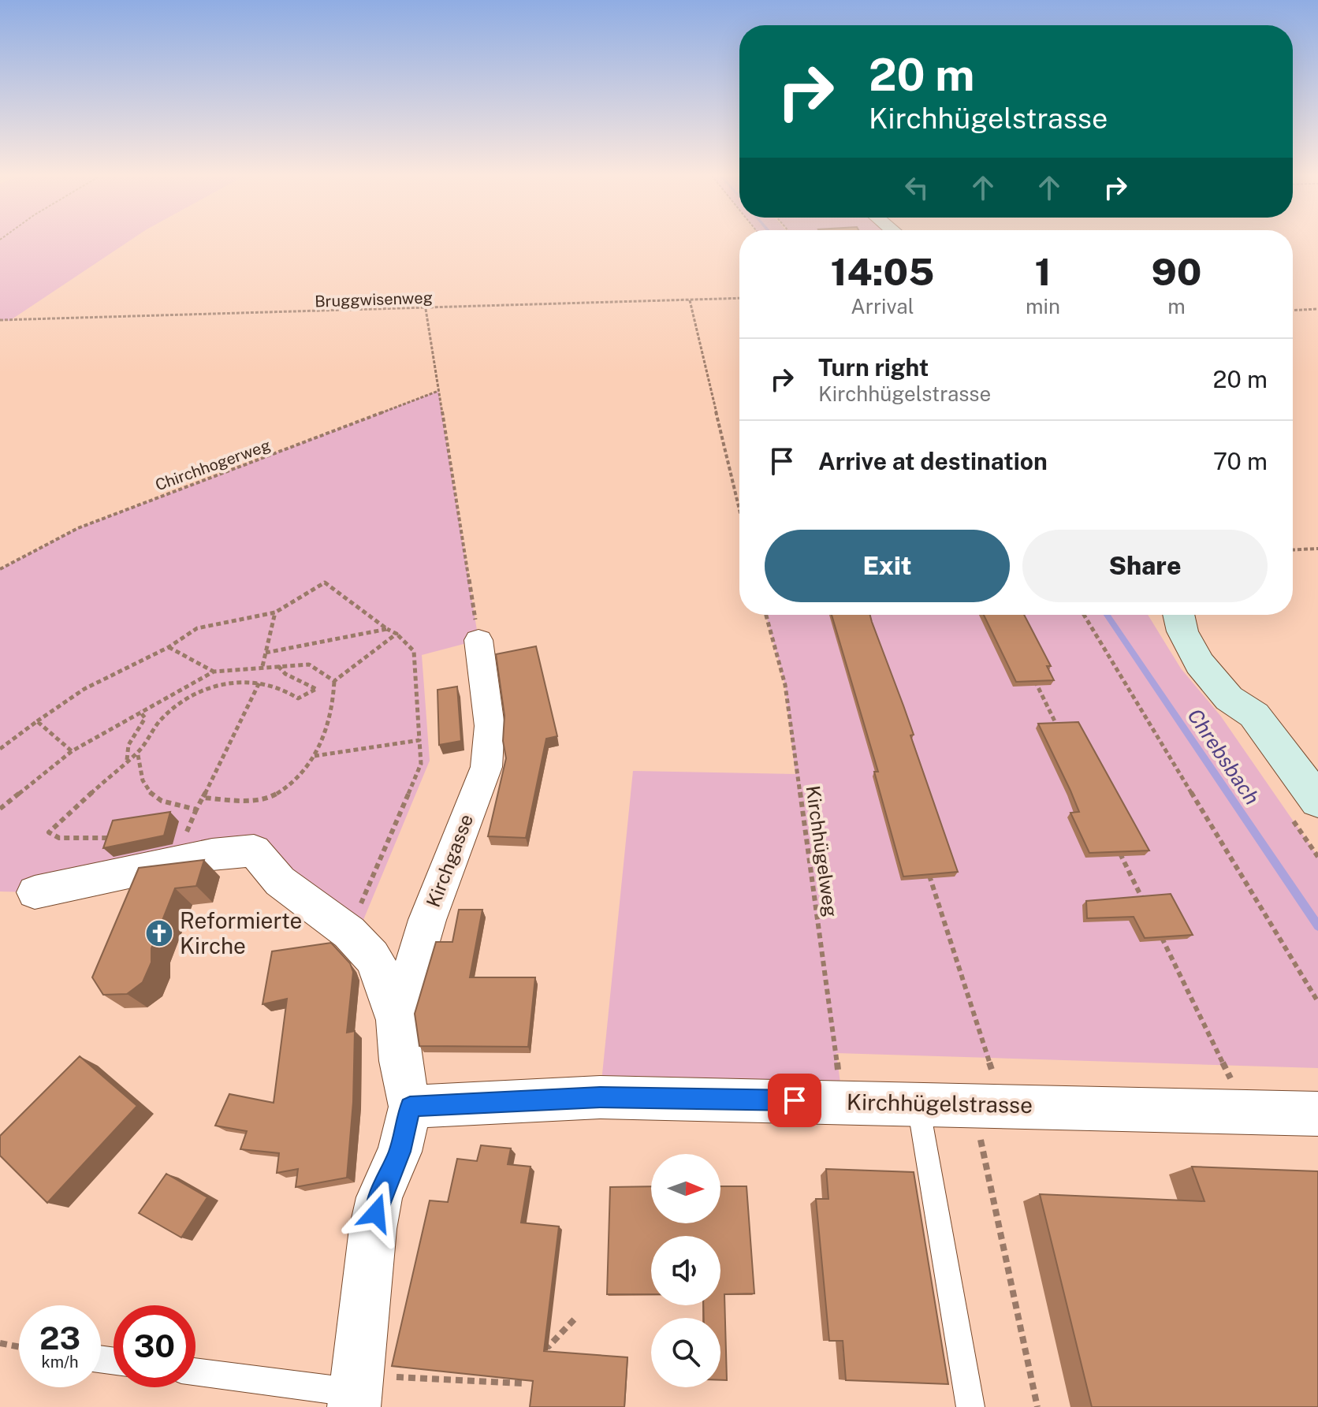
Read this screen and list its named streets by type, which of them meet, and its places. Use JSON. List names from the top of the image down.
{
  "streets": {
    "street": ["Kirchgasse", "Kirchhügelstrasse"],
    "path": ["Bruggwisenweg", "Chirchhogerweg", "Kirchhügelweg"]
  },
  "crossings": [
    ["Kirchhügelweg", "Kirchhügelstrasse"],
    ["Kirchgasse", "Kirchhügelstrasse"]
  ],
  "water": ["Chrebsbach"],
  "places": {
    "church": ["Reformierte Kirche"]
  },
  "north": "right",
  "page": {
    "turn": ["20 m", "Kirchhügelstrasse"],
    "eta": [
      "14:05",
      "Arrival",
      "1",
      "min",
      "90",
      "m"
    ],
    "list": [
      {
        "name": "Turn right",
        "note": "Kirchhügelstrasse",
        "value": "20 m"
      },
      {
        "name": "Arrive at destination",
        "value": "70 m"
      }
    ],
    "buttons": ["Exit", "Share"],
    "speed": "23 km/h",
    "limit": "30"
  }
}
